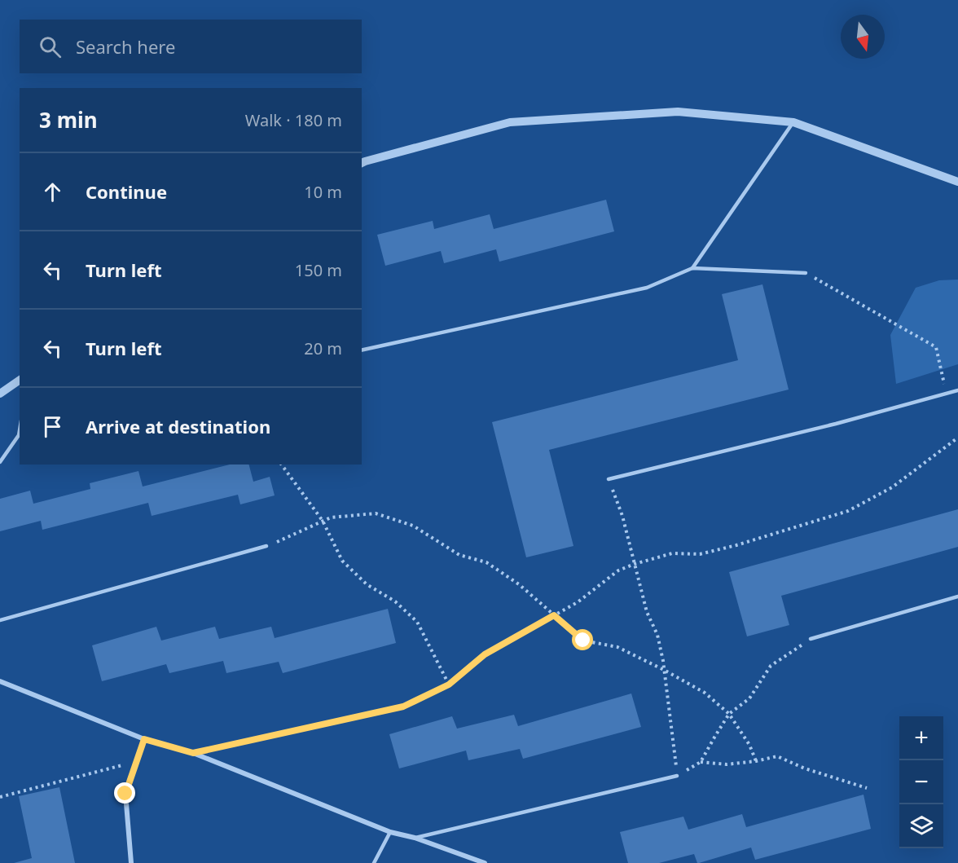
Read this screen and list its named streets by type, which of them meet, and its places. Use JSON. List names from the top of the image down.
{
  "north": "bottom",
  "page": {
    "search": "Search here",
    "heading": ["3 min", "Walk · 180 m"],
    "list": [
      ["Continue", "10 m"],
      ["Turn left", "150 m"],
      ["Turn left", "20 m"],
      "Arrive at destination"
    ],
    "map_buttons": ["+", "−"]
  }
}
